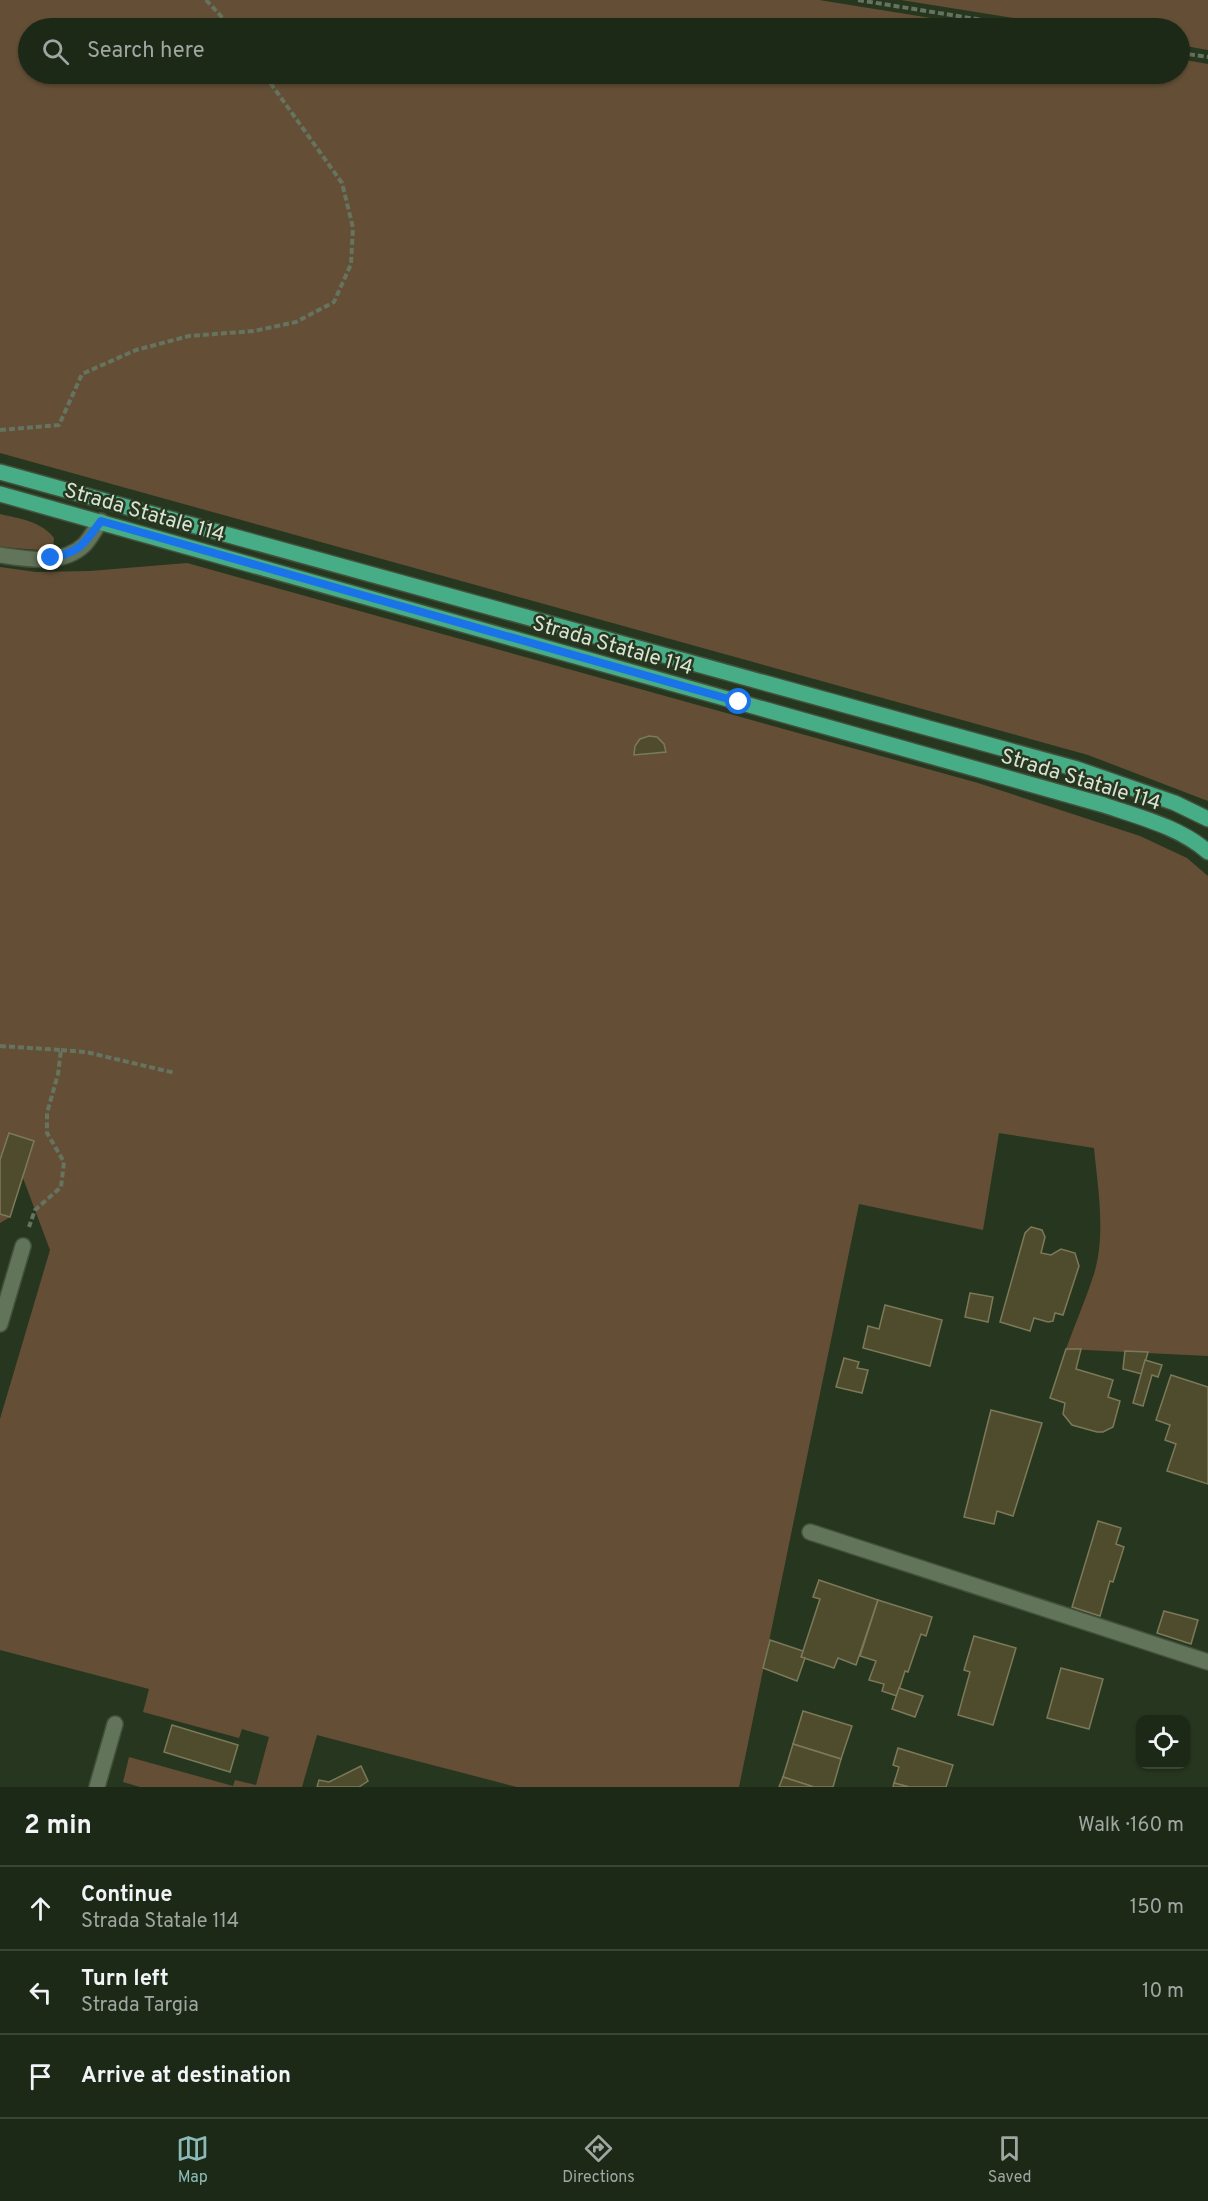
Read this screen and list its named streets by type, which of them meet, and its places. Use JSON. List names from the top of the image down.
{
  "streets": {
    "main road": ["Strada Statale 114"]
  },
  "page": {
    "search": "Search here",
    "heading": ["2 min", "Walk · 160 m"],
    "list": [
      ["Continue", "Strada Statale 114", "150 m"],
      ["Turn left", "Strada Targia", "10 m"],
      "Arrive at destination"
    ],
    "nav": ["Map", "Directions", "Saved"]
  }
}
